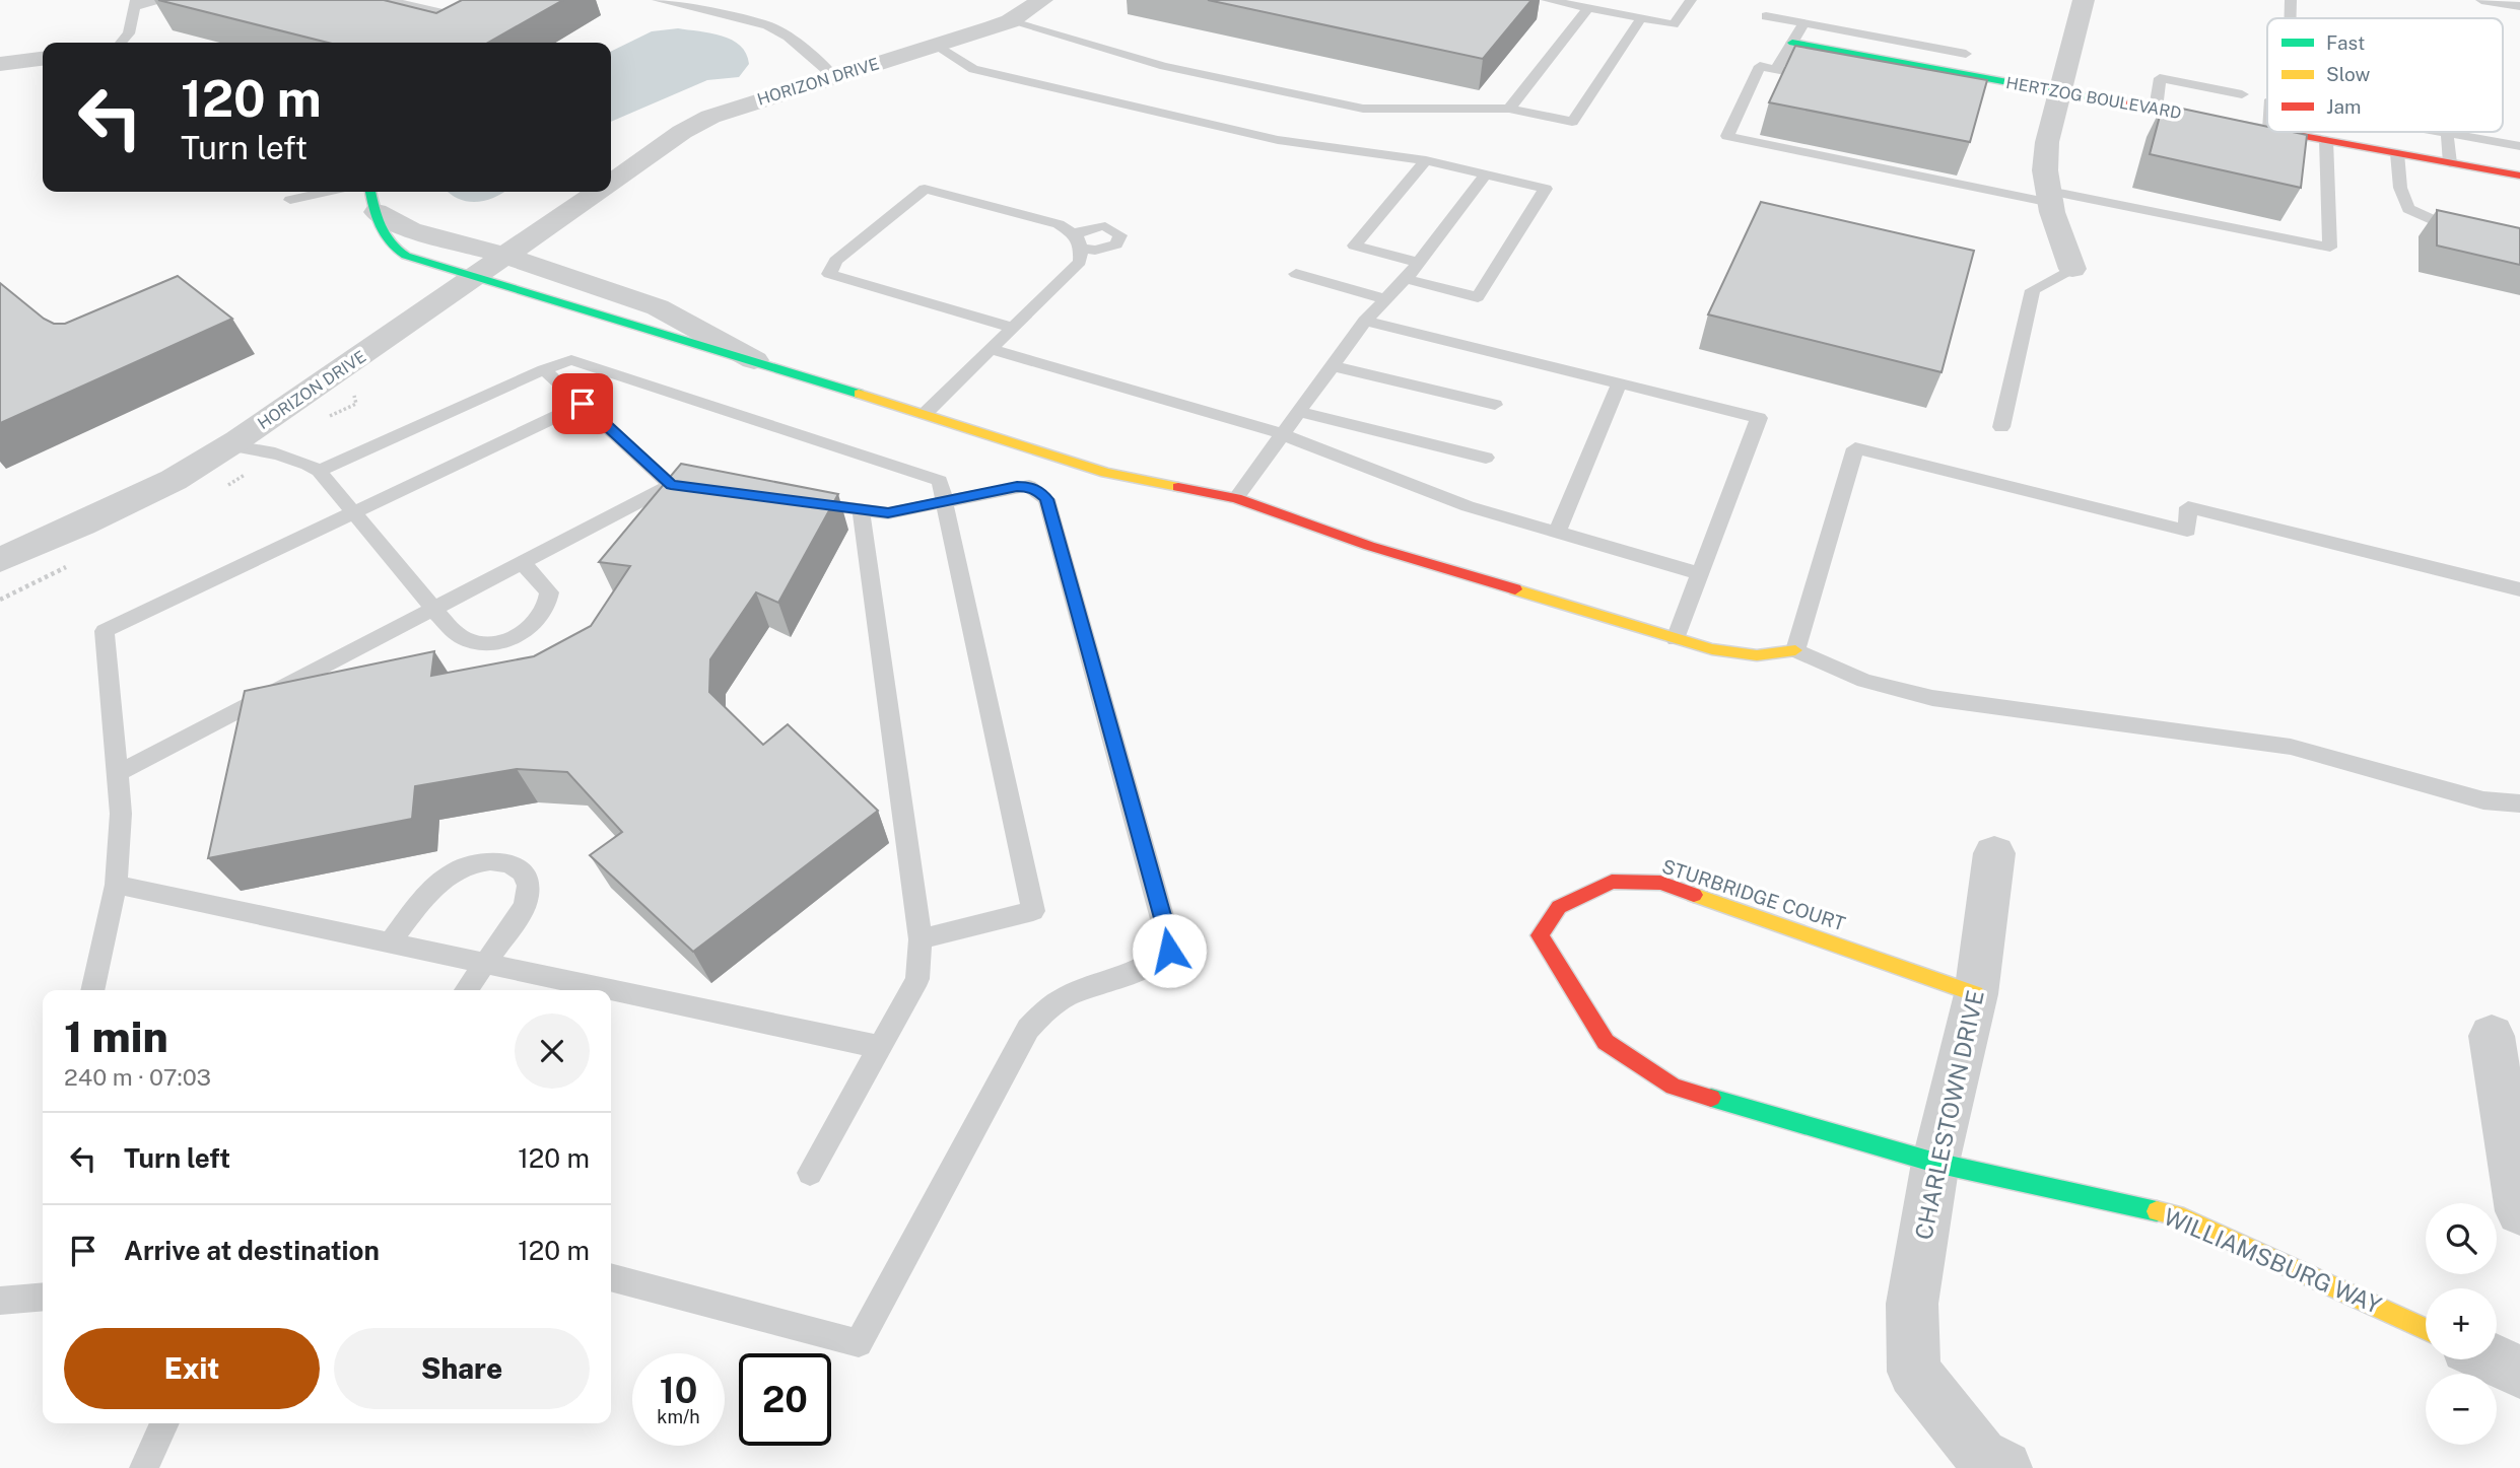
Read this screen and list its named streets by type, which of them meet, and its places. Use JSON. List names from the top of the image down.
{
  "streets": {
    "street": [
      "HORIZON DRIVE",
      "HERTZOG BOULEVARD",
      "STURBRIDGE COURT",
      "CHARLESTOWN DRIVE",
      "WILLIAMSBURG WAY"
    ]
  },
  "crossings": [
    ["STURBRIDGE COURT", "CHARLESTOWN DRIVE"],
    ["STURBRIDGE COURT", "WILLIAMSBURG WAY"],
    ["CHARLESTOWN DRIVE", "WILLIAMSBURG WAY"]
  ],
  "legend": ["Fast", "Slow", "Jam"],
  "page": {
    "turn": ["120 m", "Turn left"],
    "heading": ["1 min", "240 m · 07:03"],
    "list": [
      {
        "name": "Turn left",
        "value": "120 m"
      },
      {
        "name": "Arrive at destination",
        "value": "120 m"
      }
    ],
    "map_buttons": ["+", "−"],
    "buttons": ["Exit", "Share"],
    "speed": "10 km/h",
    "limit": "20"
  }
}
